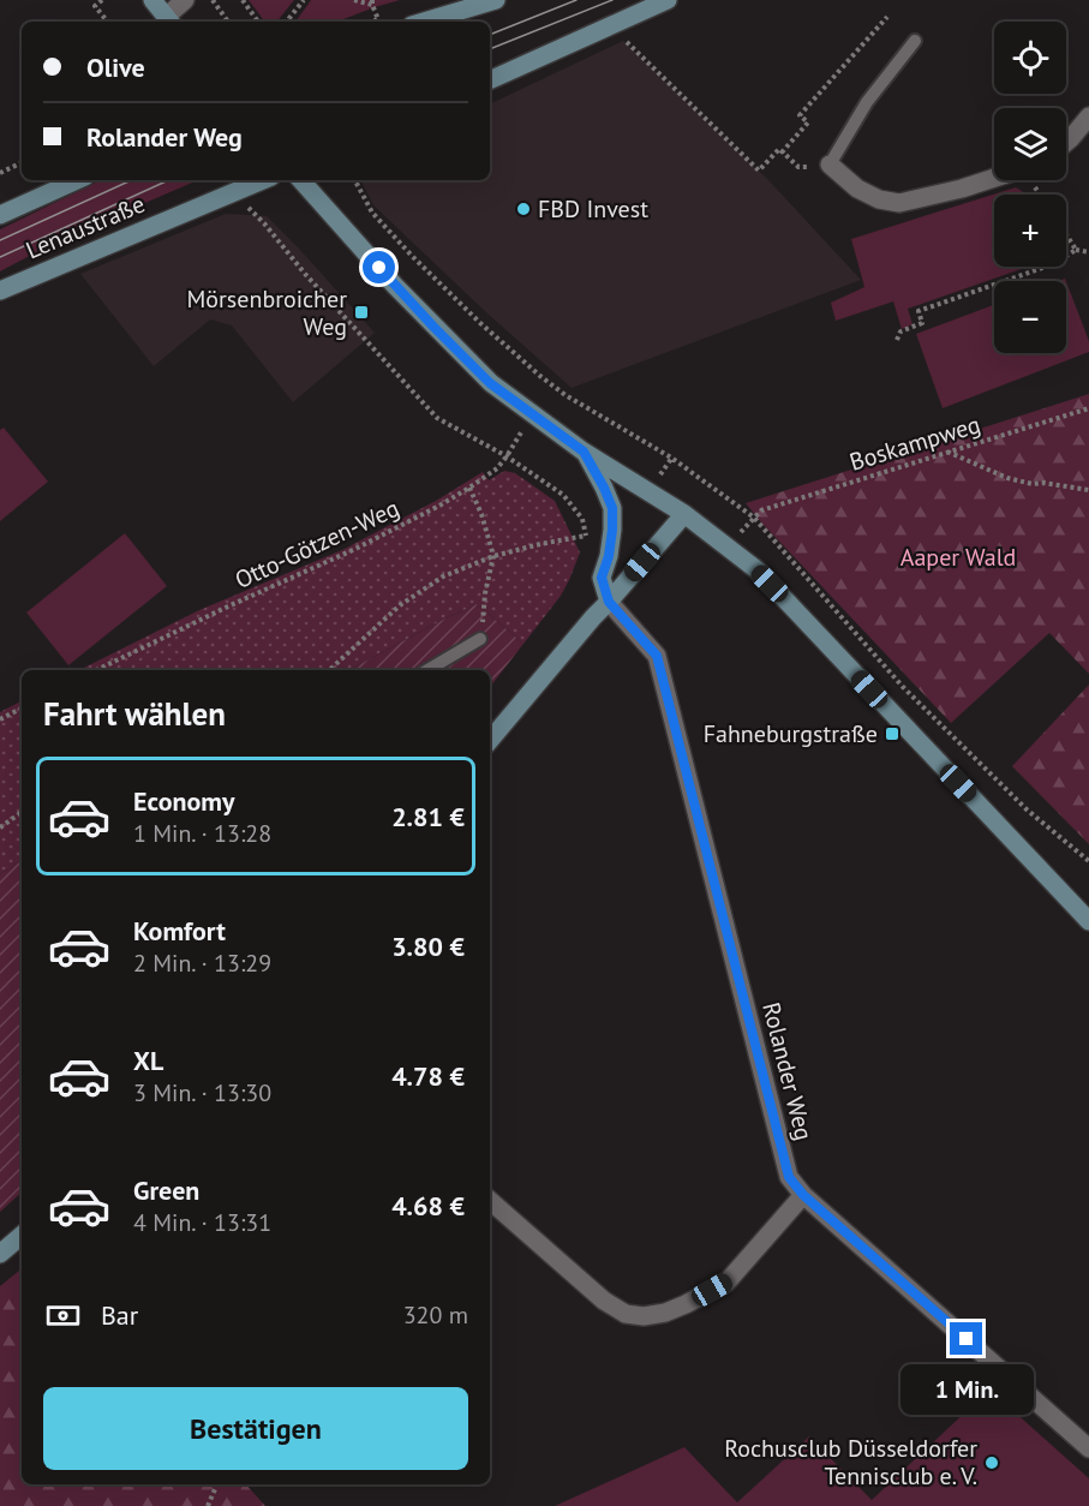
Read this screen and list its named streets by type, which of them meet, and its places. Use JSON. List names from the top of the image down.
{
  "streets": {
    "street": ["Lenaustraße", "Rolander Weg"],
    "path": ["Boskampweg", "Otto-Götzen-Weg"]
  },
  "parks": ["Aaper Wald"],
  "places": {
    "other": ["FBD Invest", "Rochusclub Düsseldorfer Tennisclub e. V."],
    "transit": ["Mörsenbroicher Weg", "Fahneburgstraße"]
  },
  "page": {
    "map_buttons": ["+", "−"],
    "banner": ["Olive", "Rolander Weg"],
    "heading": "Fahrt wählen",
    "list": [
      {
        "name": "Economy",
        "note": "1 Min. · 13:28",
        "value": "2.81 €"
      },
      {
        "name": "Komfort",
        "note": "2 Min. · 13:29",
        "value": "3.80 €"
      },
      {
        "name": "XL",
        "note": "3 Min. · 13:30",
        "value": "4.78 €"
      },
      {
        "name": "Green",
        "note": "4 Min. · 13:31",
        "value": "4.68 €"
      }
    ],
    "pay": ["Bar", "320 m"],
    "bubble": "1 Min.",
    "buttons": "Bestätigen"
  }
}
